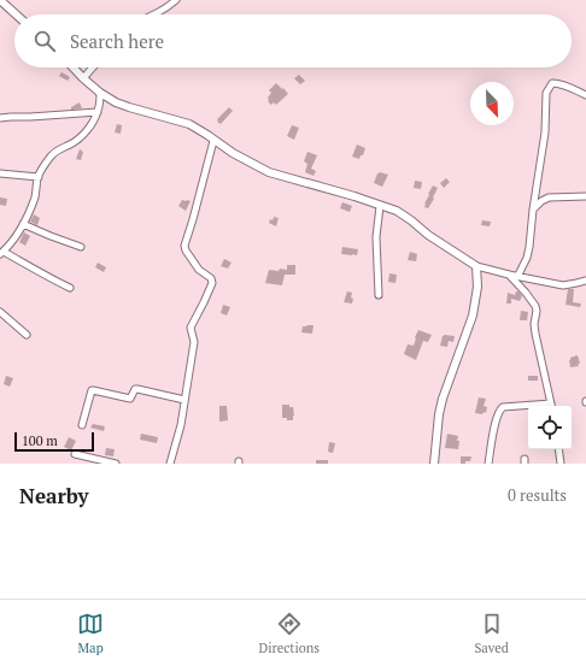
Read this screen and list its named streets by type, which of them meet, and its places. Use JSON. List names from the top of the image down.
{
  "scale_bar": "100 m",
  "north": "bottom right",
  "page": {
    "search": "Search here",
    "scale": "100 m",
    "heading": ["Nearby", "0 results"],
    "nav": ["Map", "Directions", "Saved"]
  }
}
